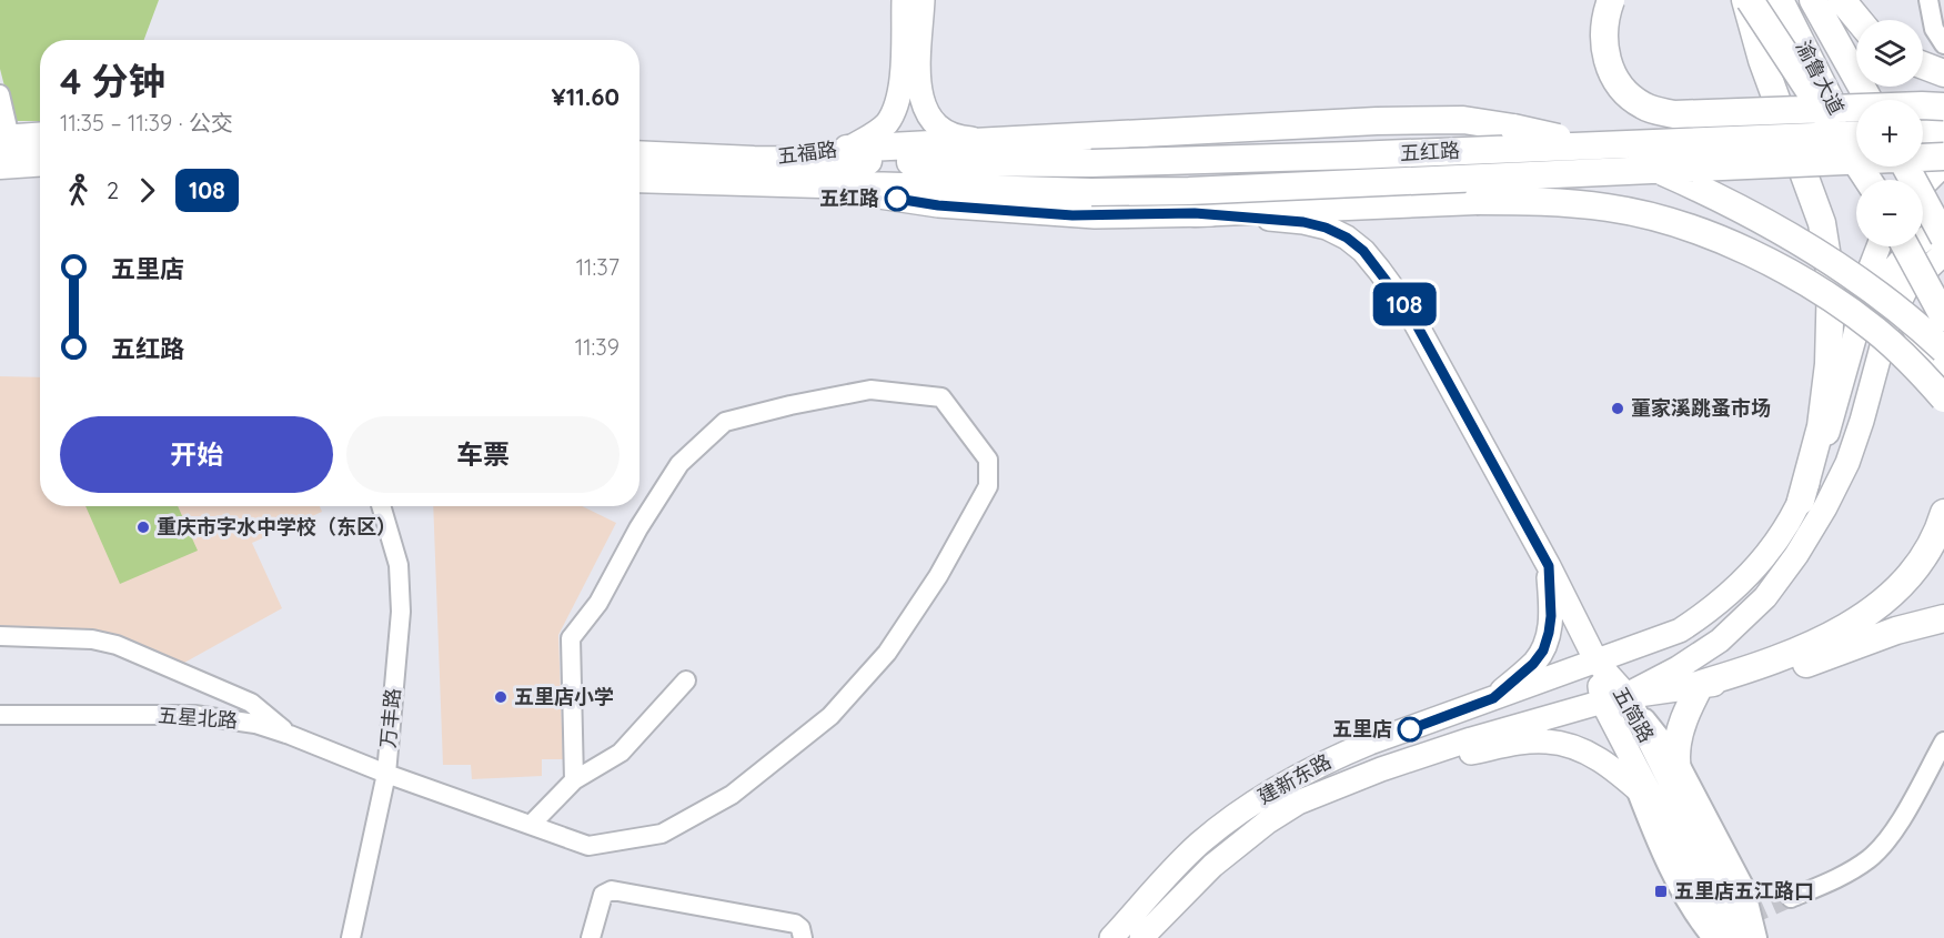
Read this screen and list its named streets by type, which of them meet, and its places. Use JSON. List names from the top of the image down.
{
  "streets": {
    "highway": ["渝鲁大道", "五红路"],
    "main road": ["五福路", "五简路", "建新东路"],
    "street": ["五星北路", "万丰路"]
  },
  "crossings": [
    ["五红路", "五福路"],
    ["五红路", "五简路"],
    ["五红路", "建新东路"],
    ["五简路", "建新东路"],
    ["五星北路", "万丰路"]
  ],
  "places": {
    "other": [
      "五红路",
      "董家溪跳蚤市场",
      "重庆市字水中学校（东区）",
      "五里店小学",
      "五里店"
    ],
    "transit": ["五里店五江路口"]
  },
  "lines": ["bus line 108"],
  "page": {
    "on_map": "108",
    "map_buttons": ["+", "−"],
    "heading": ["4 分钟", "11:35 – 11:39 · 公交", "¥11.60"],
    "legs": ["2", "108"],
    "list": [
      {
        "name": "五里店",
        "value": "11:37"
      },
      {
        "name": "五红路",
        "value": "11:39"
      }
    ],
    "buttons": ["开始", "车票"]
  }
}
